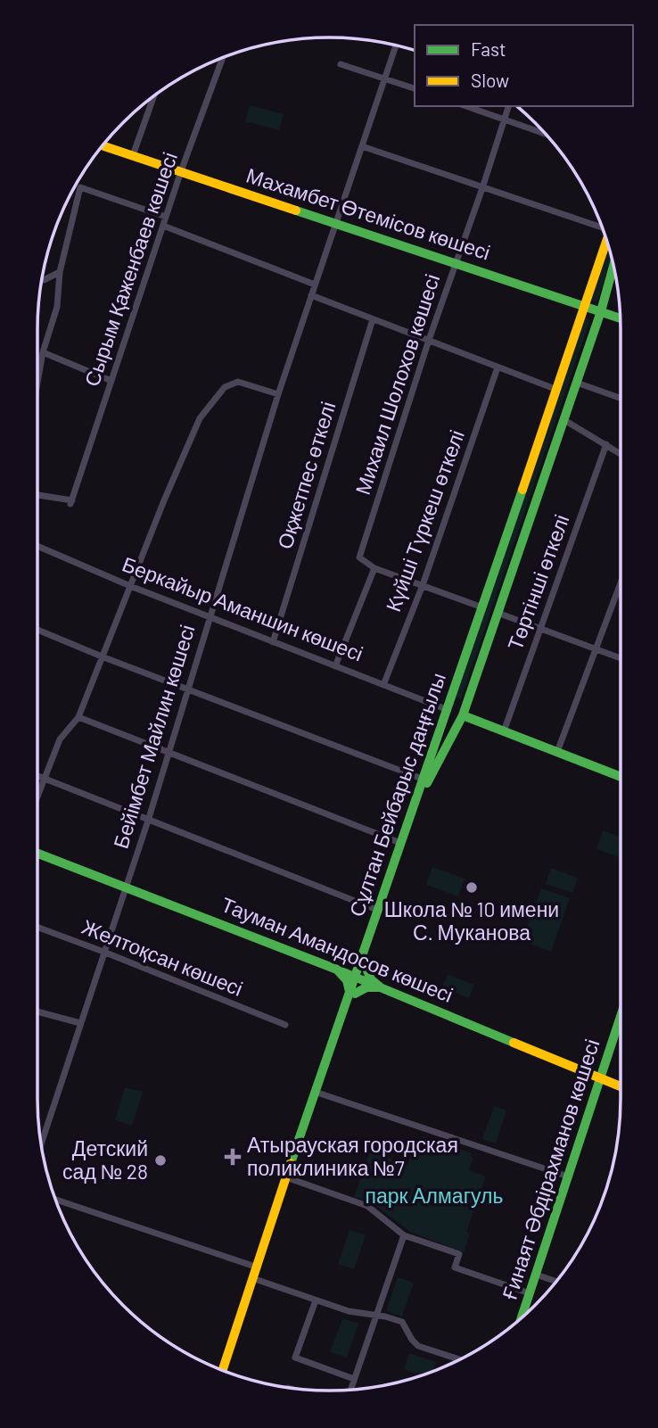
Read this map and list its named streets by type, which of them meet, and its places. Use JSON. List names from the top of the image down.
{
  "streets": {
    "main road": [
      "Махамбет Өтемісов көшесі",
      "Сұлтан Бейбарыс даңғылы",
      "Тауман Амандосов көшесі",
      "Ғинаят Әбдірахманов көшесі"
    ],
    "street": [
      "Сырым Қаженбаев көшесі",
      "Михаил Шолохов көшесі",
      "Оқжетпес өткелі",
      "Күйші Түркеш өткелі",
      "Төртінші өткелі",
      "Беркайыр Аманшин көшесі",
      "Бейімбет Майлин көшесі",
      "Желтоқсан көшесі"
    ]
  },
  "crossings": [
    ["Махамбет Өтемісов көшесі", "Сырым Қаженбаев көшесі"],
    ["Махамбет Өтемісов көшесі", "Михаил Шолохов көшесі"],
    ["Махамбет Өтемісов көшесі", "Бейімбет Майлин көшесі"],
    ["Махамбет Өтемісов көшесі", "Сұлтан Бейбарыс даңғылы"],
    ["Оқжетпес өткелі", "Беркайыр Аманшин көшесі"],
    ["Күйші Түркеш өткелі", "Беркайыр Аманшин көшесі"],
    ["Беркайыр Аманшин көшесі", "Бейімбет Майлин көшесі"],
    ["Беркайыр Аманшин көшесі", "Сұлтан Бейбарыс даңғылы"],
    ["Бейімбет Майлин көшесі", "Тауман Амандосов көшесі"],
    ["Бейімбет Майлин көшесі", "Желтоқсан көшесі"],
    ["Сұлтан Бейбарыс даңғылы", "Тауман Амандосов көшесі"],
    ["Тауман Амандосов көшесі", "Ғинаят Әбдірахманов көшесі"]
  ],
  "parks": ["парк Алмагуль"],
  "places": {
    "other": ["Школа № 10 имени С. Муканова", "Детский сад № 28"],
    "health": ["Атырауская городская поликлиника №7"]
  },
  "legend": ["Fast", "Slow"]
}
